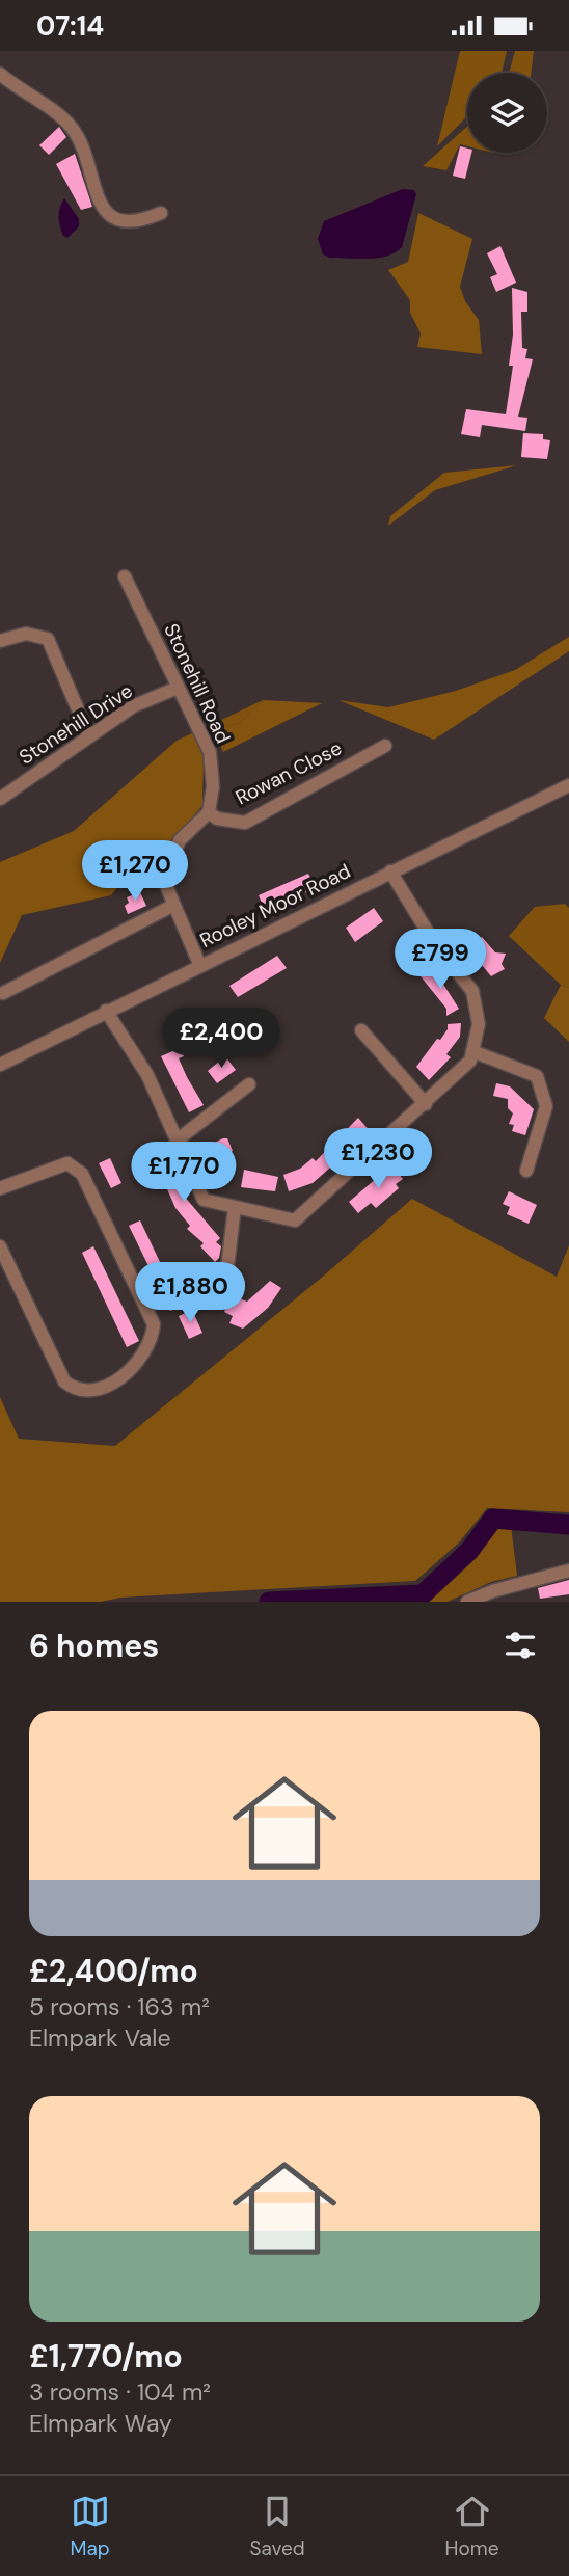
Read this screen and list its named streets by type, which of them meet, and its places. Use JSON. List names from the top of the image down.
{
  "streets": {
    "street": [
      "Stonehill Road",
      "Stonehill Drive",
      "Rowan Close",
      "Rooley Moor Road"
    ]
  },
  "crossings": [
    ["Stonehill Road", "Stonehill Drive"],
    ["Stonehill Road", "Rowan Close"]
  ],
  "page": {
    "status": "07:14",
    "price": [
      "£1,270",
      "£799",
      "£2,400",
      "£1,230",
      "£1,770",
      "£1,880"
    ],
    "heading": "6 homes",
    "list": [
      {
        "name": "£2,400/mo",
        "note": "5 rooms · 163 m² · Elmpark Vale"
      },
      {
        "name": "£1,770/mo",
        "note": "3 rooms · 104 m² · Elmpark Way"
      }
    ],
    "tabs": ["Map", "Saved", "Home"]
  }
}
